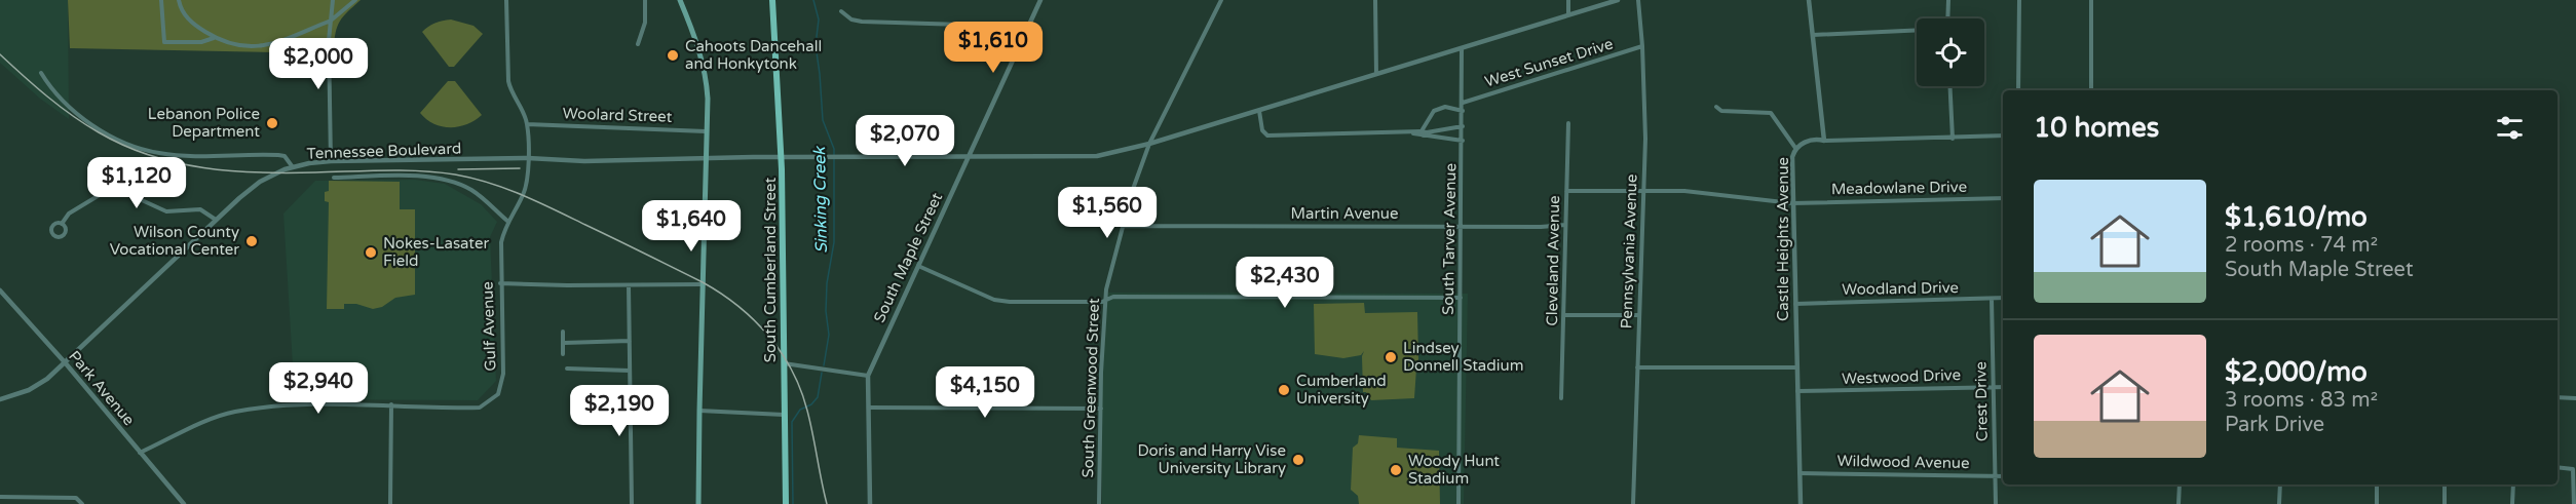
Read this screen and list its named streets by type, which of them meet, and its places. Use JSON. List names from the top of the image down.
{
  "streets": {
    "main road": ["South Cumberland Street"],
    "street": [
      "West Sunset Drive",
      "Woolard Street",
      "Tennessee Boulevard",
      "Meadowlane Drive",
      "Martin Avenue",
      "South Tarver Avenue",
      "Castle Heights Avenue",
      "Pennsylvania Avenue",
      "South Maple Street",
      "Cleveland Avenue",
      "Woodland Drive",
      "Gulf Avenue",
      "Westwood Drive",
      "Park Avenue",
      "South Greenwood Street",
      "Crest Drive",
      "Wildwood Avenue"
    ]
  },
  "crossings": [
    ["West Sunset Drive", "South Tarver Avenue"],
    ["West Sunset Drive", "Pennsylvania Avenue"],
    ["Woolard Street", "Gulf Avenue"],
    ["Tennessee Boulevard", "South Tarver Avenue"],
    ["Tennessee Boulevard", "South Maple Street"],
    ["Tennessee Boulevard", "South Cumberland Street"],
    ["Tennessee Boulevard", "Gulf Avenue"],
    ["Tennessee Boulevard", "Park Avenue"],
    ["Tennessee Boulevard", "South Greenwood Street"],
    ["Meadowlane Drive", "Castle Heights Avenue"],
    ["Martin Avenue", "South Tarver Avenue"],
    ["Martin Avenue", "Cleveland Avenue"],
    ["Martin Avenue", "South Greenwood Street"],
    ["Castle Heights Avenue", "Woodland Drive"],
    ["Castle Heights Avenue", "Westwood Drive"],
    ["Castle Heights Avenue", "Wildwood Avenue"],
    ["Woodland Drive", "Crest Drive"],
    ["Westwood Drive", "Crest Drive"],
    ["Crest Drive", "Wildwood Avenue"]
  ],
  "water": ["Sinking Creek"],
  "places": [
    "Cahoots Dancehall and Honkytonk",
    "Lebanon Police Department",
    "Wilson County Vocational Center",
    "Nokes-Lasater Field",
    "Lindsey Donnell Stadium",
    "Cumberland University",
    "Doris and Harry Vise University Library",
    "Woody Hunt Stadium"
  ],
  "page": {
    "price": [
      "$1,610",
      "$2,000",
      "$2,070",
      "$1,120",
      "$1,560",
      "$1,640",
      "$2,430",
      "$2,940",
      "$4,150",
      "$2,190"
    ],
    "heading": "10 homes",
    "list": [
      {
        "name": "$1,610/mo",
        "note": "2 rooms · 74 m² · South Maple Street"
      },
      {
        "name": "$2,000/mo",
        "note": "3 rooms · 83 m² · Park Drive"
      }
    ]
  }
}
